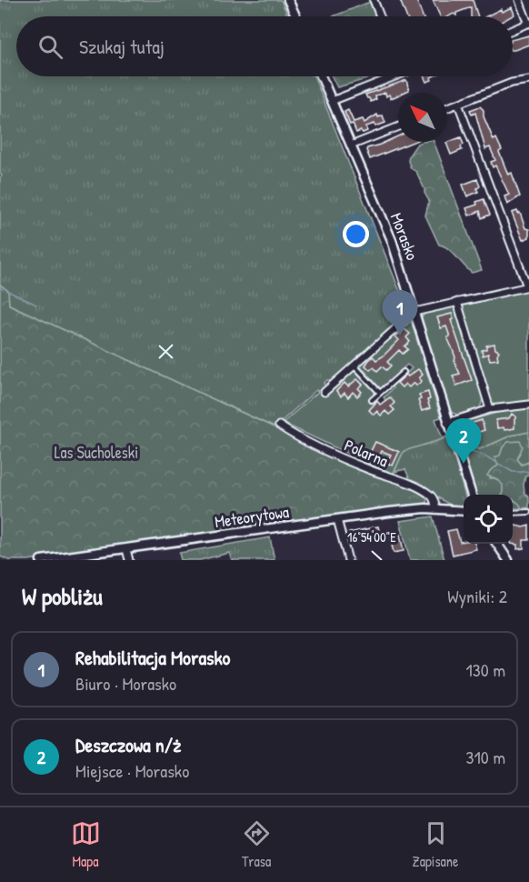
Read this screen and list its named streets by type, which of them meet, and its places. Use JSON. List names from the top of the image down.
{
  "streets": {
    "street": ["Morasko", "Polarna", "Meteorytowa"]
  },
  "crossings": [
    ["Polarna", "Meteorytowa"]
  ],
  "parks": ["Las Sucholeski"],
  "north": "top left",
  "page": {
    "search": "Szukaj tutaj",
    "pins": ["1", "2"],
    "heading": ["W pobliżu", "Wyniki: 2"],
    "list": [
      {
        "mark": "1",
        "name": "Rehabilitacja Morasko",
        "note": "Biuro · Morasko",
        "value": "130 m"
      },
      {
        "mark": "2",
        "name": "Deszczowa n/ż",
        "note": "Miejsce · Morasko",
        "value": "310 m"
      }
    ],
    "nav": ["Mapa", "Trasa", "Zapisane"]
  },
  "coordinates": ["16°54'00\"E"]
}
